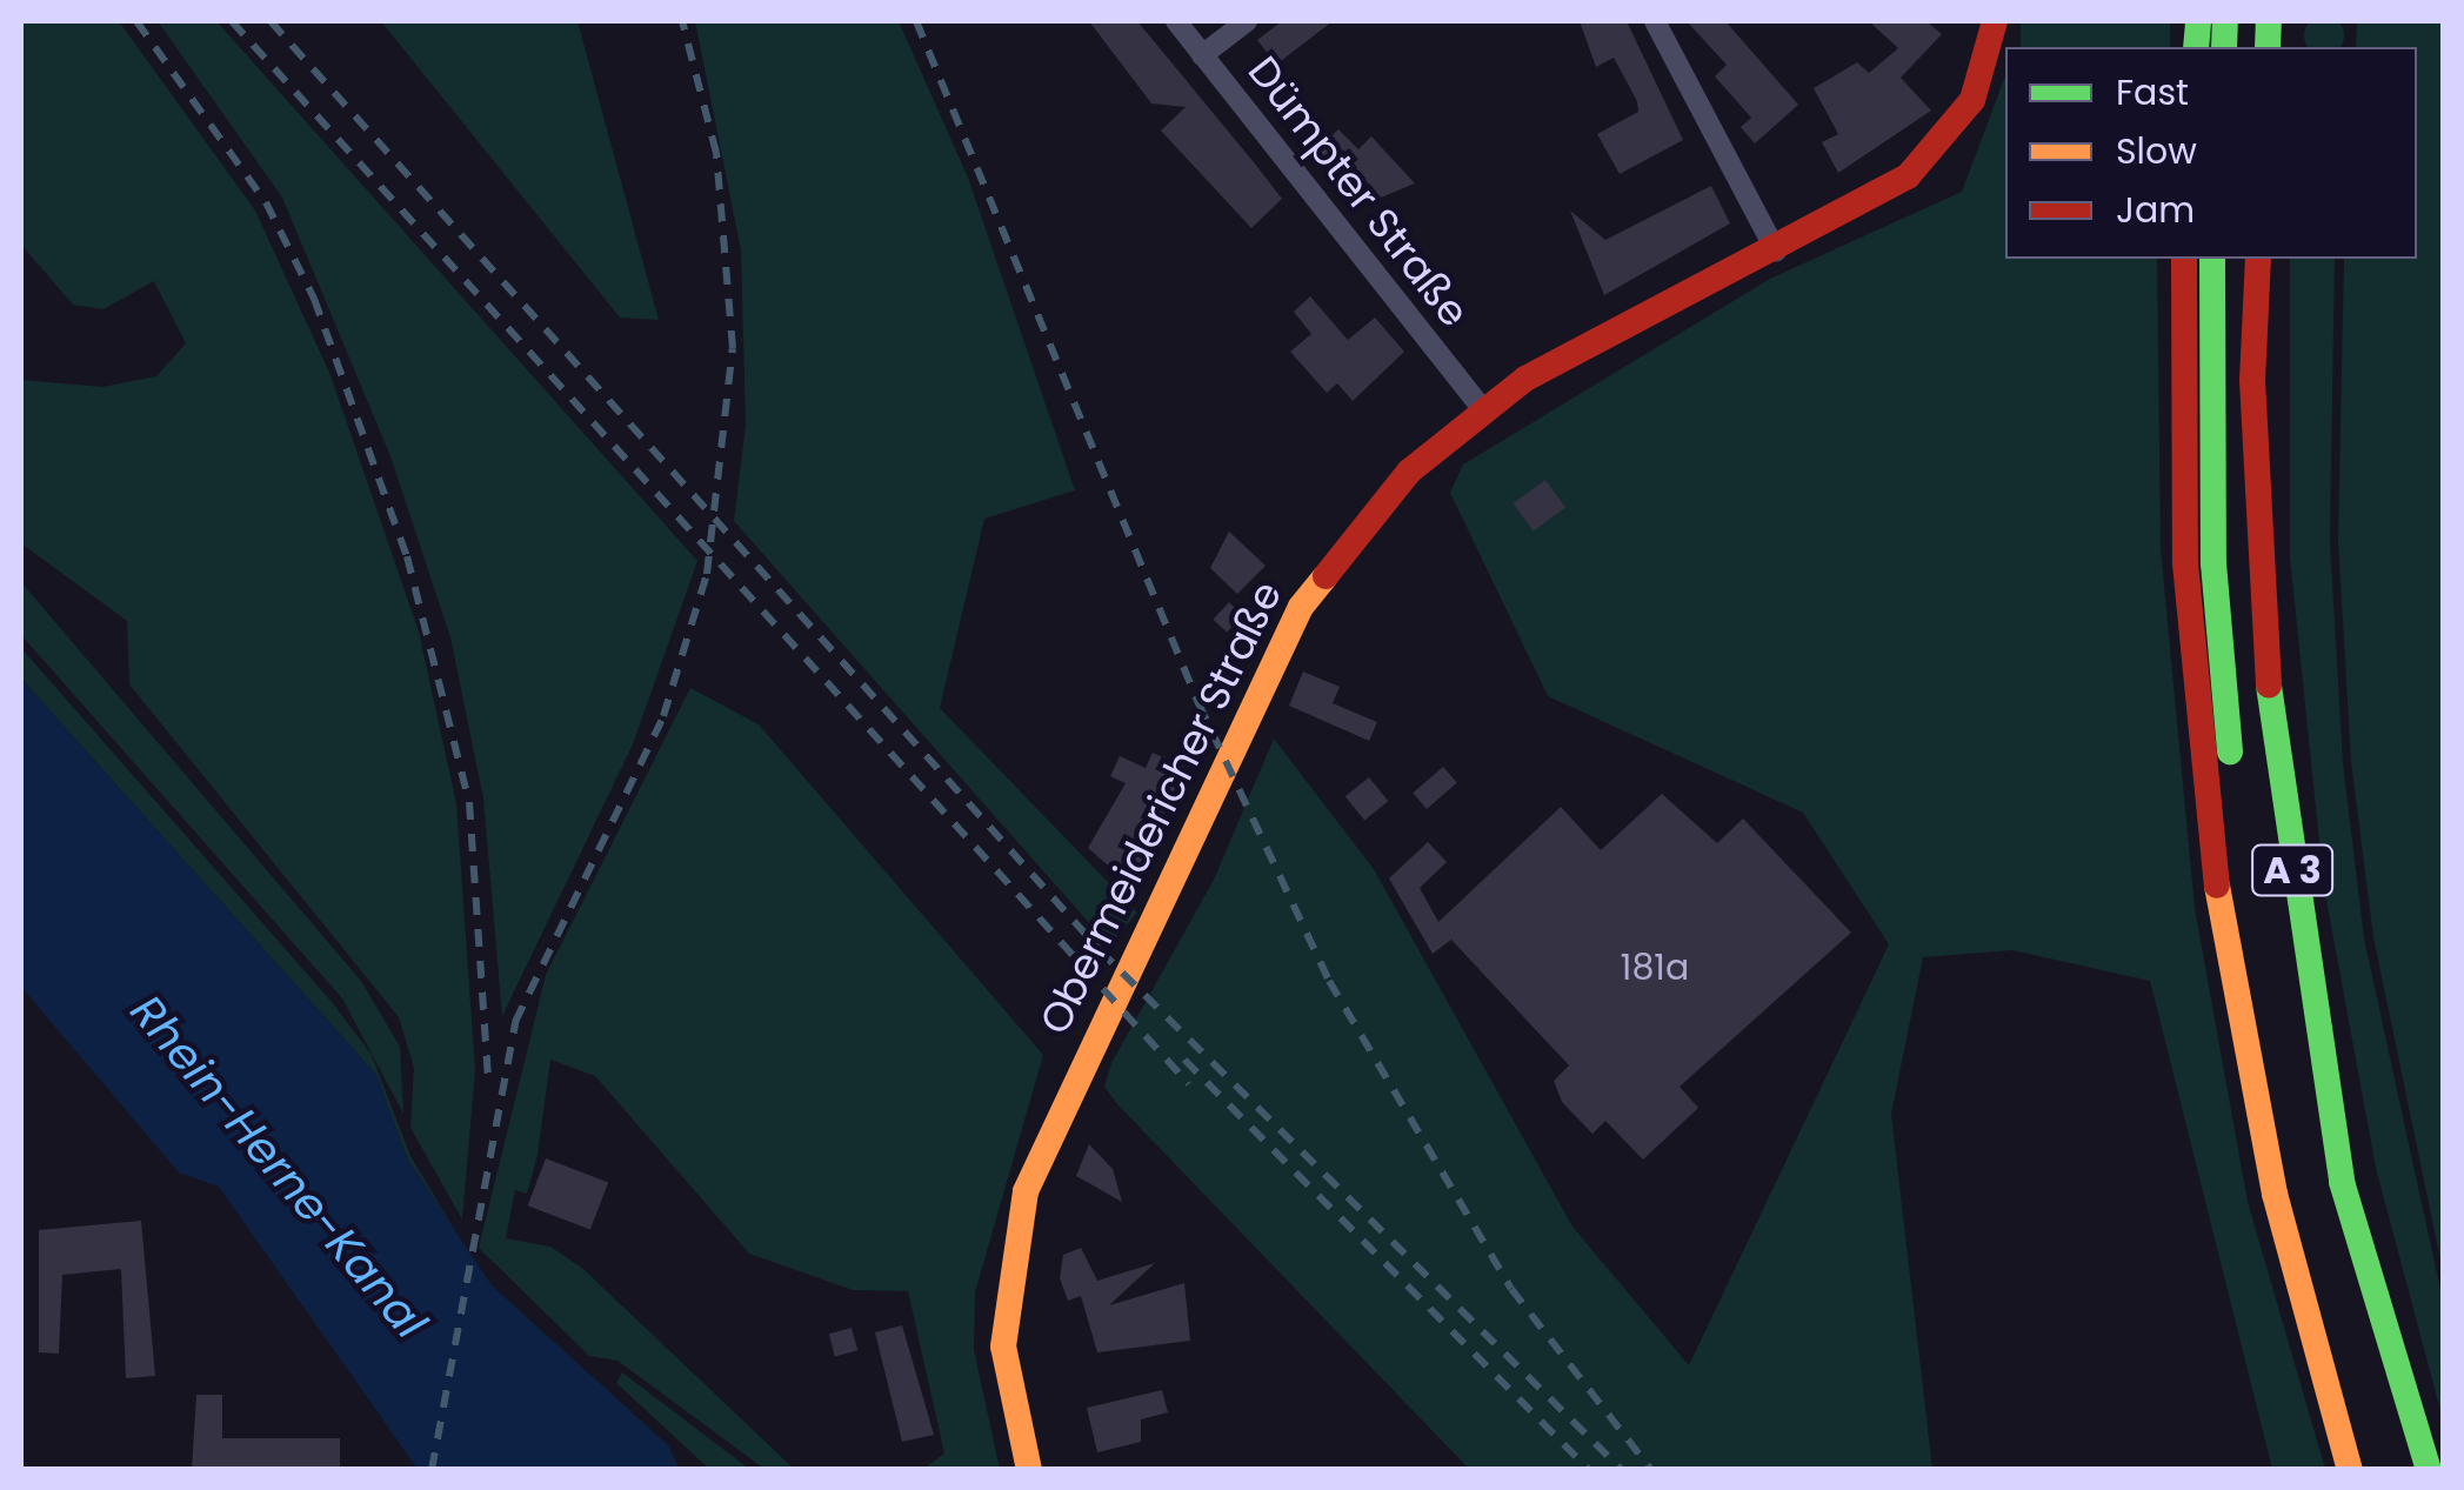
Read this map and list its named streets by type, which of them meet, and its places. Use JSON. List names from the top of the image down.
{
  "streets": {
    "main road": ["Obermeidericher Straße", "A 3"],
    "street": ["Dümpter Straße"]
  },
  "crossings": [
    ["Dümpter Straße", "Obermeidericher Straße"]
  ],
  "water": ["Rhein-Herne-Kanal"],
  "house_numbers": ["181a"],
  "legend": ["Fast", "Slow", "Jam"]
}
